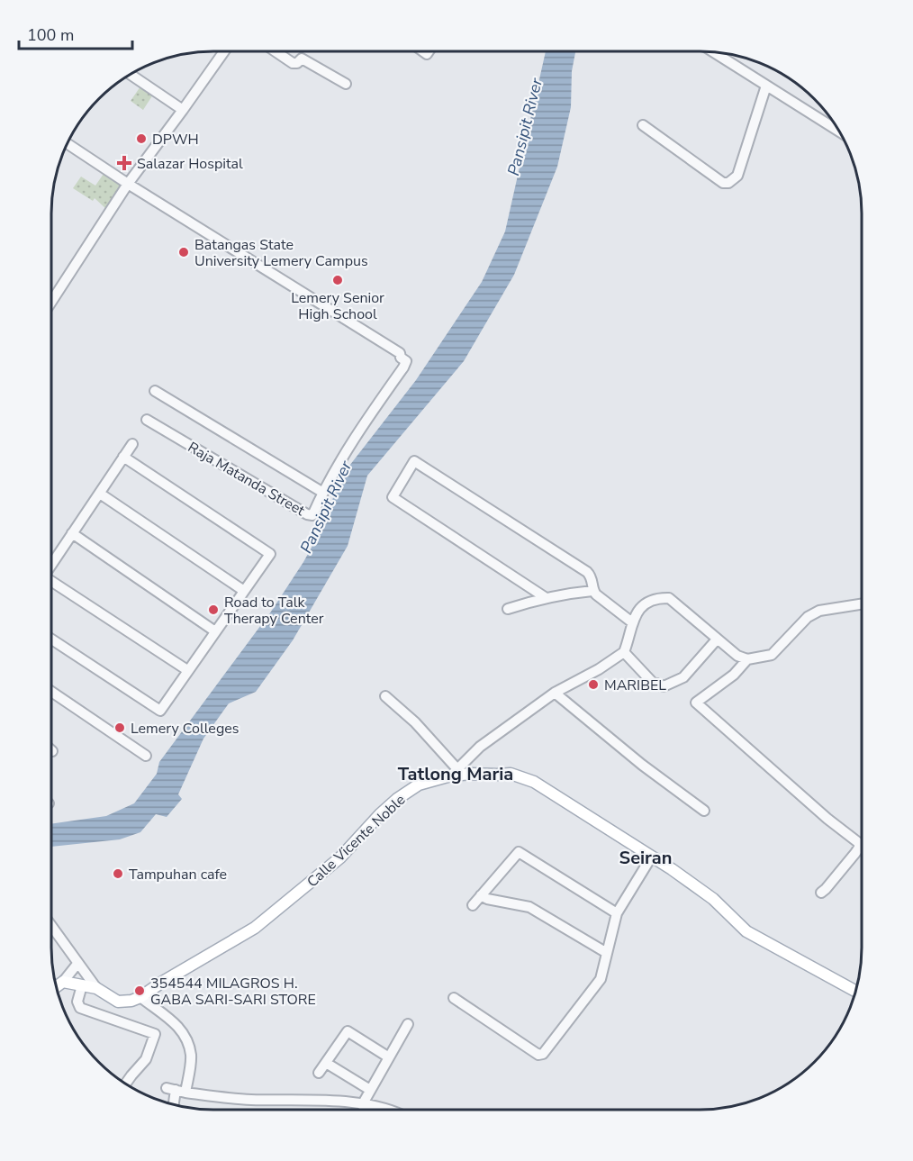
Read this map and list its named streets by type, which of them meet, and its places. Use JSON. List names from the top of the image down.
{
  "streets": {
    "main road": ["Calle Vicente Noble"],
    "street": ["Raja Matanda Street"]
  },
  "districts": ["Tatlong Maria", "Seiran"],
  "water": ["Pansipit River"],
  "places": {
    "other": [
      "DPWH",
      "Batangas State University Lemery Campus",
      "Lemery Senior High School",
      "Road to Talk Therapy Center",
      "MARIBEL",
      "Lemery Colleges",
      "Tampuhan cafe",
      "354544 MILAGROS H. GABA SARI-SARI STORE"
    ],
    "health": ["Salazar Hospital"]
  },
  "scale_bar": "100 m"
}
